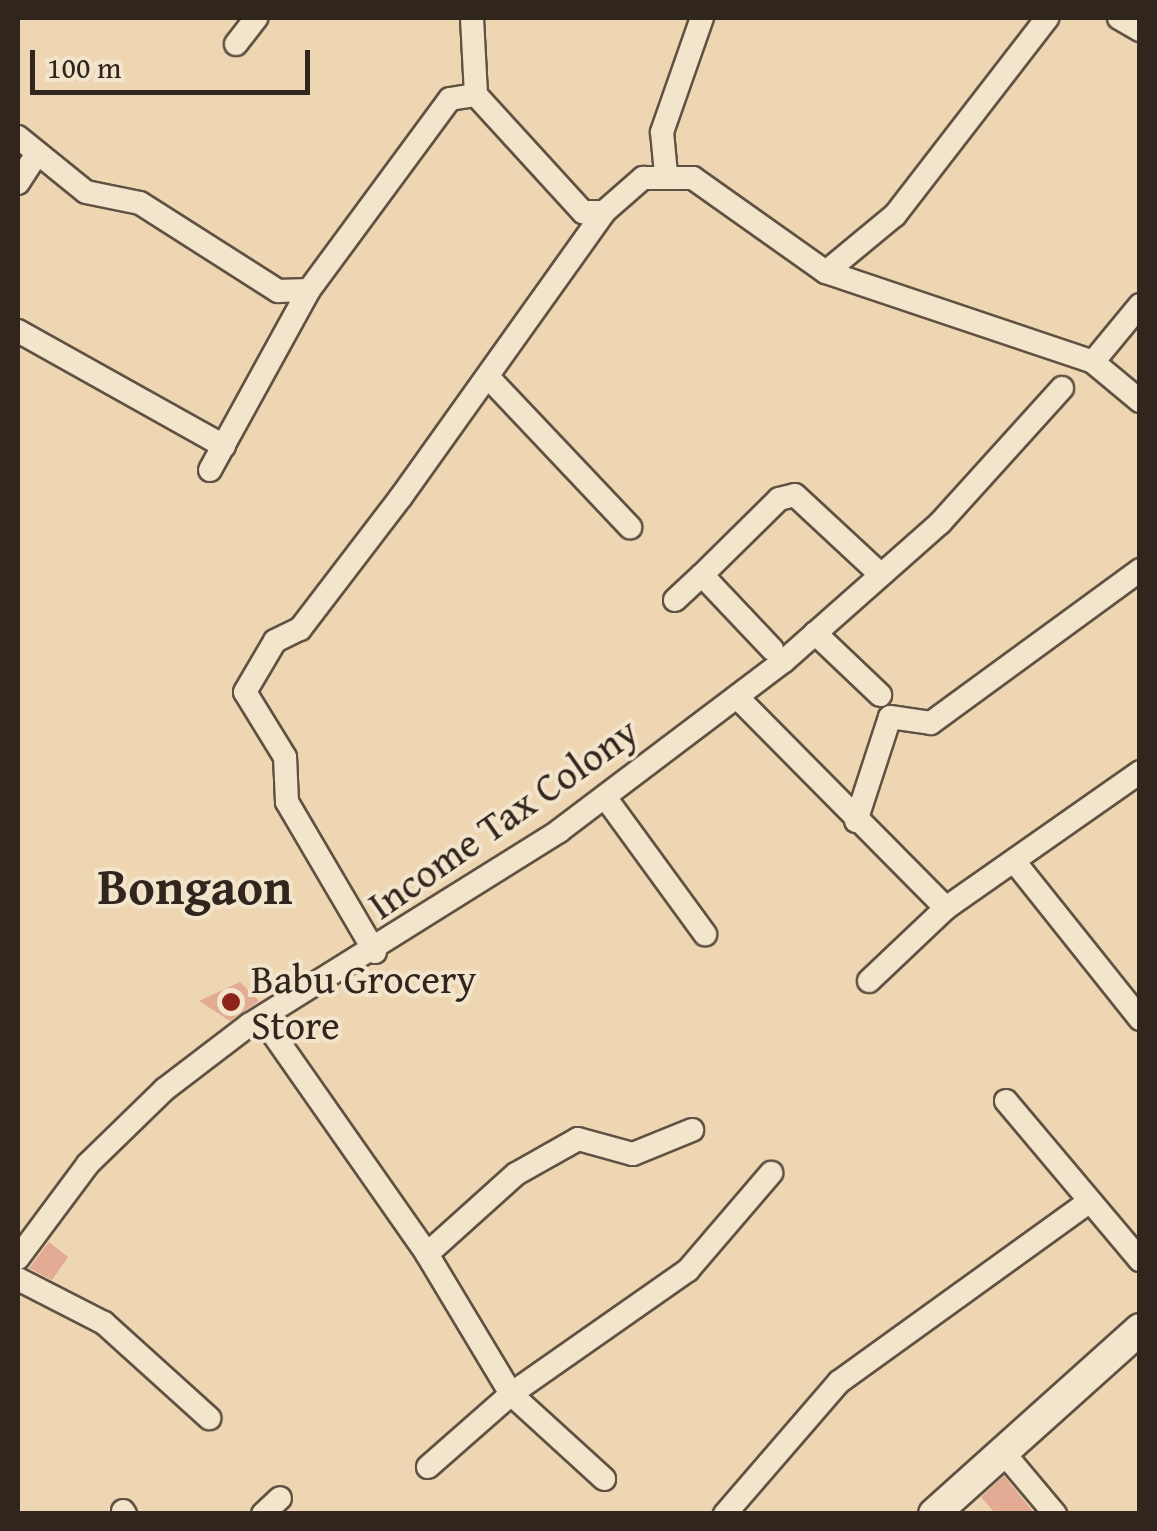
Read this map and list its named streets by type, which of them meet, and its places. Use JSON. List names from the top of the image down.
{
  "streets": {
    "street": ["Income Tax Colony"]
  },
  "districts": ["Bongaon"],
  "places": ["Babu Grocery Store"],
  "scale_bar": "100 m"
}
